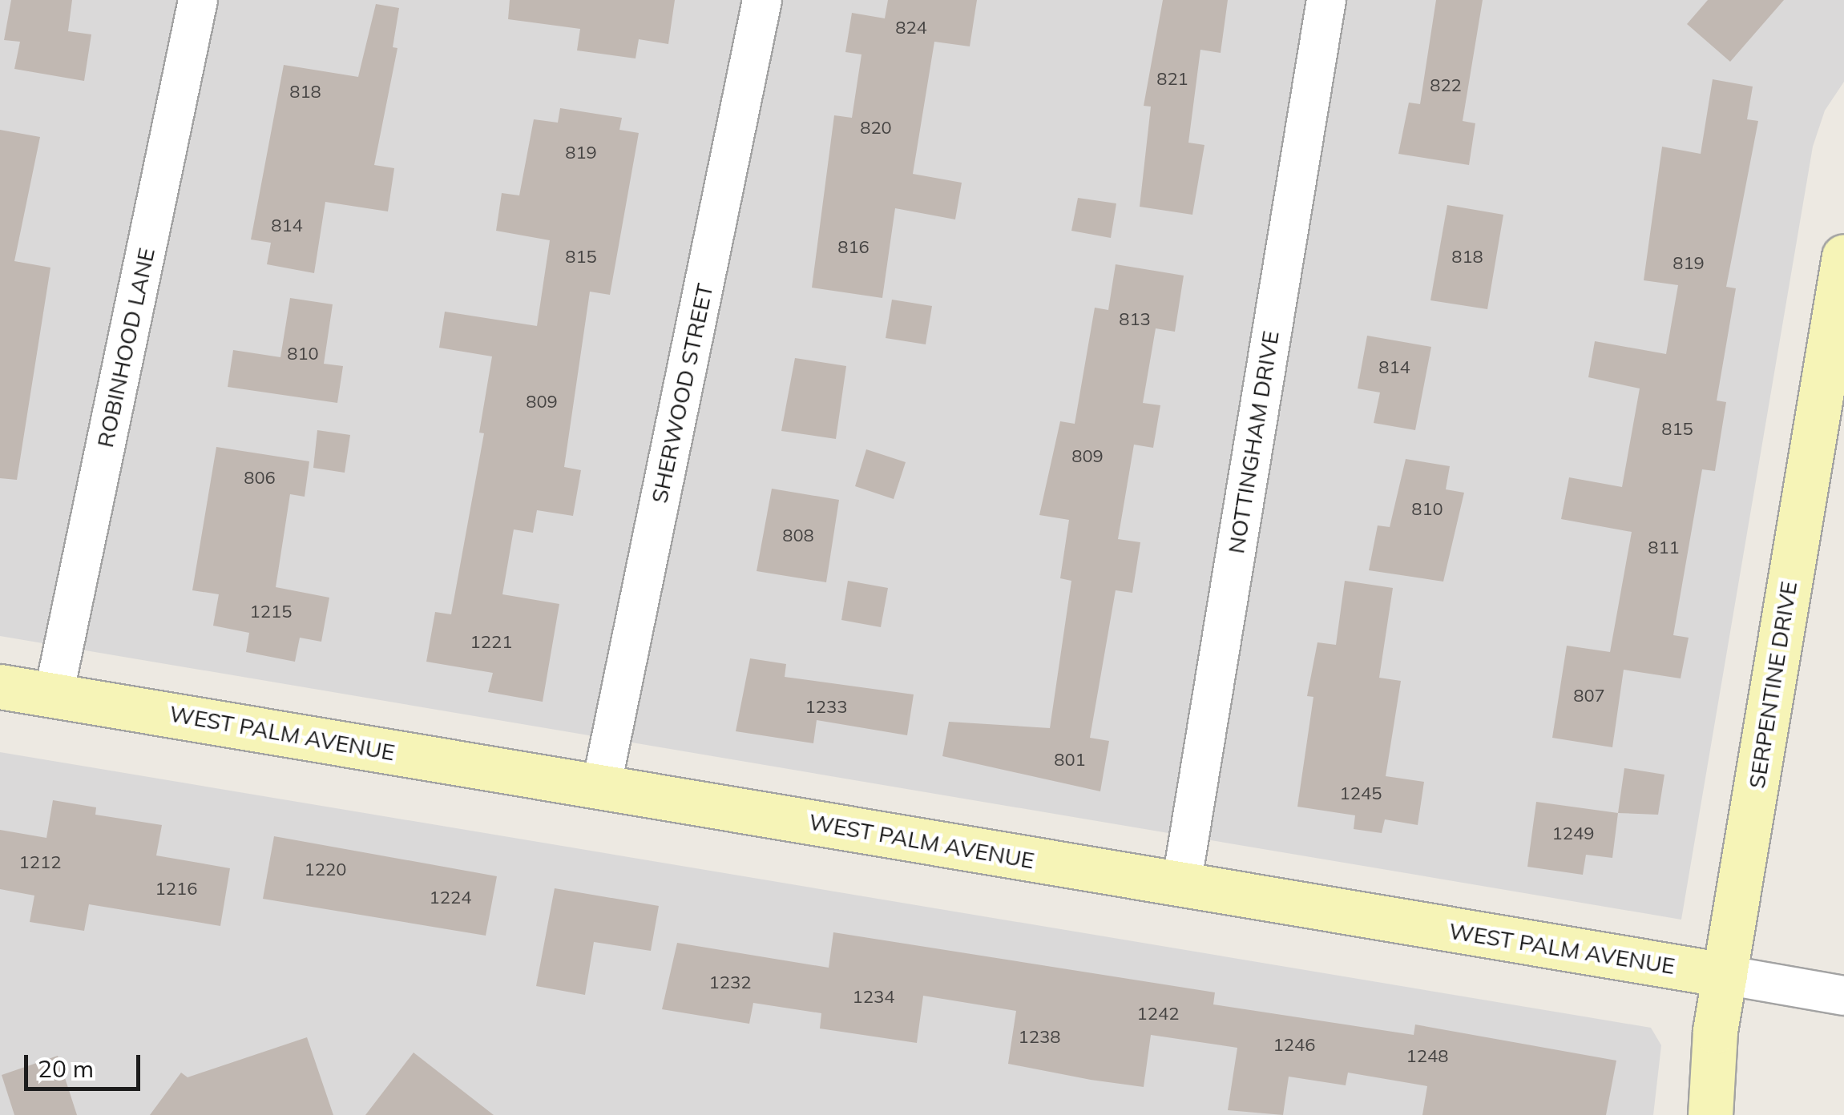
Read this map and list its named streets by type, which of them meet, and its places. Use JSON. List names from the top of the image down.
{
  "streets": {
    "street": [
      "ROBINHOOD LANE",
      "SHERWOOD STREET",
      "NOTTINGHAM DRIVE",
      "SERPENTINE DRIVE",
      "WEST PALM AVENUE"
    ]
  },
  "crossings": [
    ["ROBINHOOD LANE", "WEST PALM AVENUE"],
    ["SHERWOOD STREET", "WEST PALM AVENUE"],
    ["NOTTINGHAM DRIVE", "WEST PALM AVENUE"],
    ["SERPENTINE DRIVE", "WEST PALM AVENUE"]
  ],
  "house_numbers": [
    "824",
    "821",
    "822",
    "818",
    "820",
    "819",
    "814",
    "816",
    "815",
    "818",
    "819",
    "813",
    "810",
    "814",
    "809",
    "815",
    "809",
    "806",
    "810",
    "808",
    "811",
    "1215",
    "1221",
    "807",
    "1233",
    "801",
    "1245",
    "1249",
    "1212",
    "1220",
    "1216",
    "1224",
    "1232",
    "1234",
    "1242",
    "1238",
    "1246",
    "1248"
  ],
  "scale_bar": "20 m"
}
